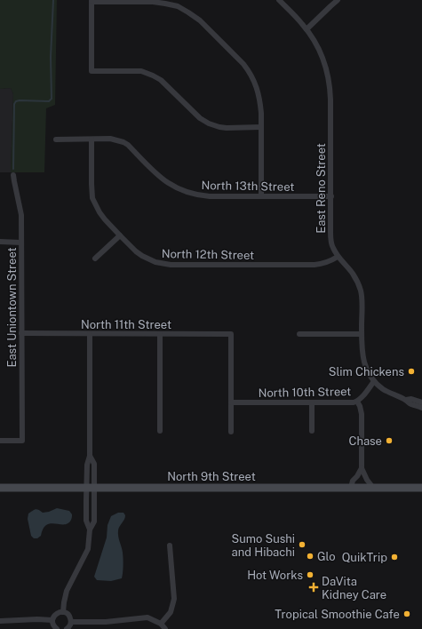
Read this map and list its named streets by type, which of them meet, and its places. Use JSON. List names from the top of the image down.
{
  "streets": {
    "main road": ["North 9th Street"],
    "street": [
      "North 13th Street",
      "East Reno Street",
      "North 12th Street",
      "East Uniontown Street",
      "North 11th Street",
      "North 10th Street"
    ]
  },
  "crossings": [
    ["North 13th Street", "East Reno Street"],
    ["North 13th Street", "North 12th Street"],
    ["East Reno Street", "North 12th Street"],
    ["East Reno Street", "North 10th Street"],
    ["East Uniontown Street", "North 11th Street"],
    ["North 11th Street", "North 10th Street"]
  ],
  "places": {
    "other": [
      "Slim Chickens",
      "Chase",
      "Sumo Sushi and Hibachi",
      "Glo",
      "QuikTrip",
      "Hot Works",
      "Tropical Smoothie Cafe"
    ],
    "health": ["DaVita Kidney Care"]
  }
}
